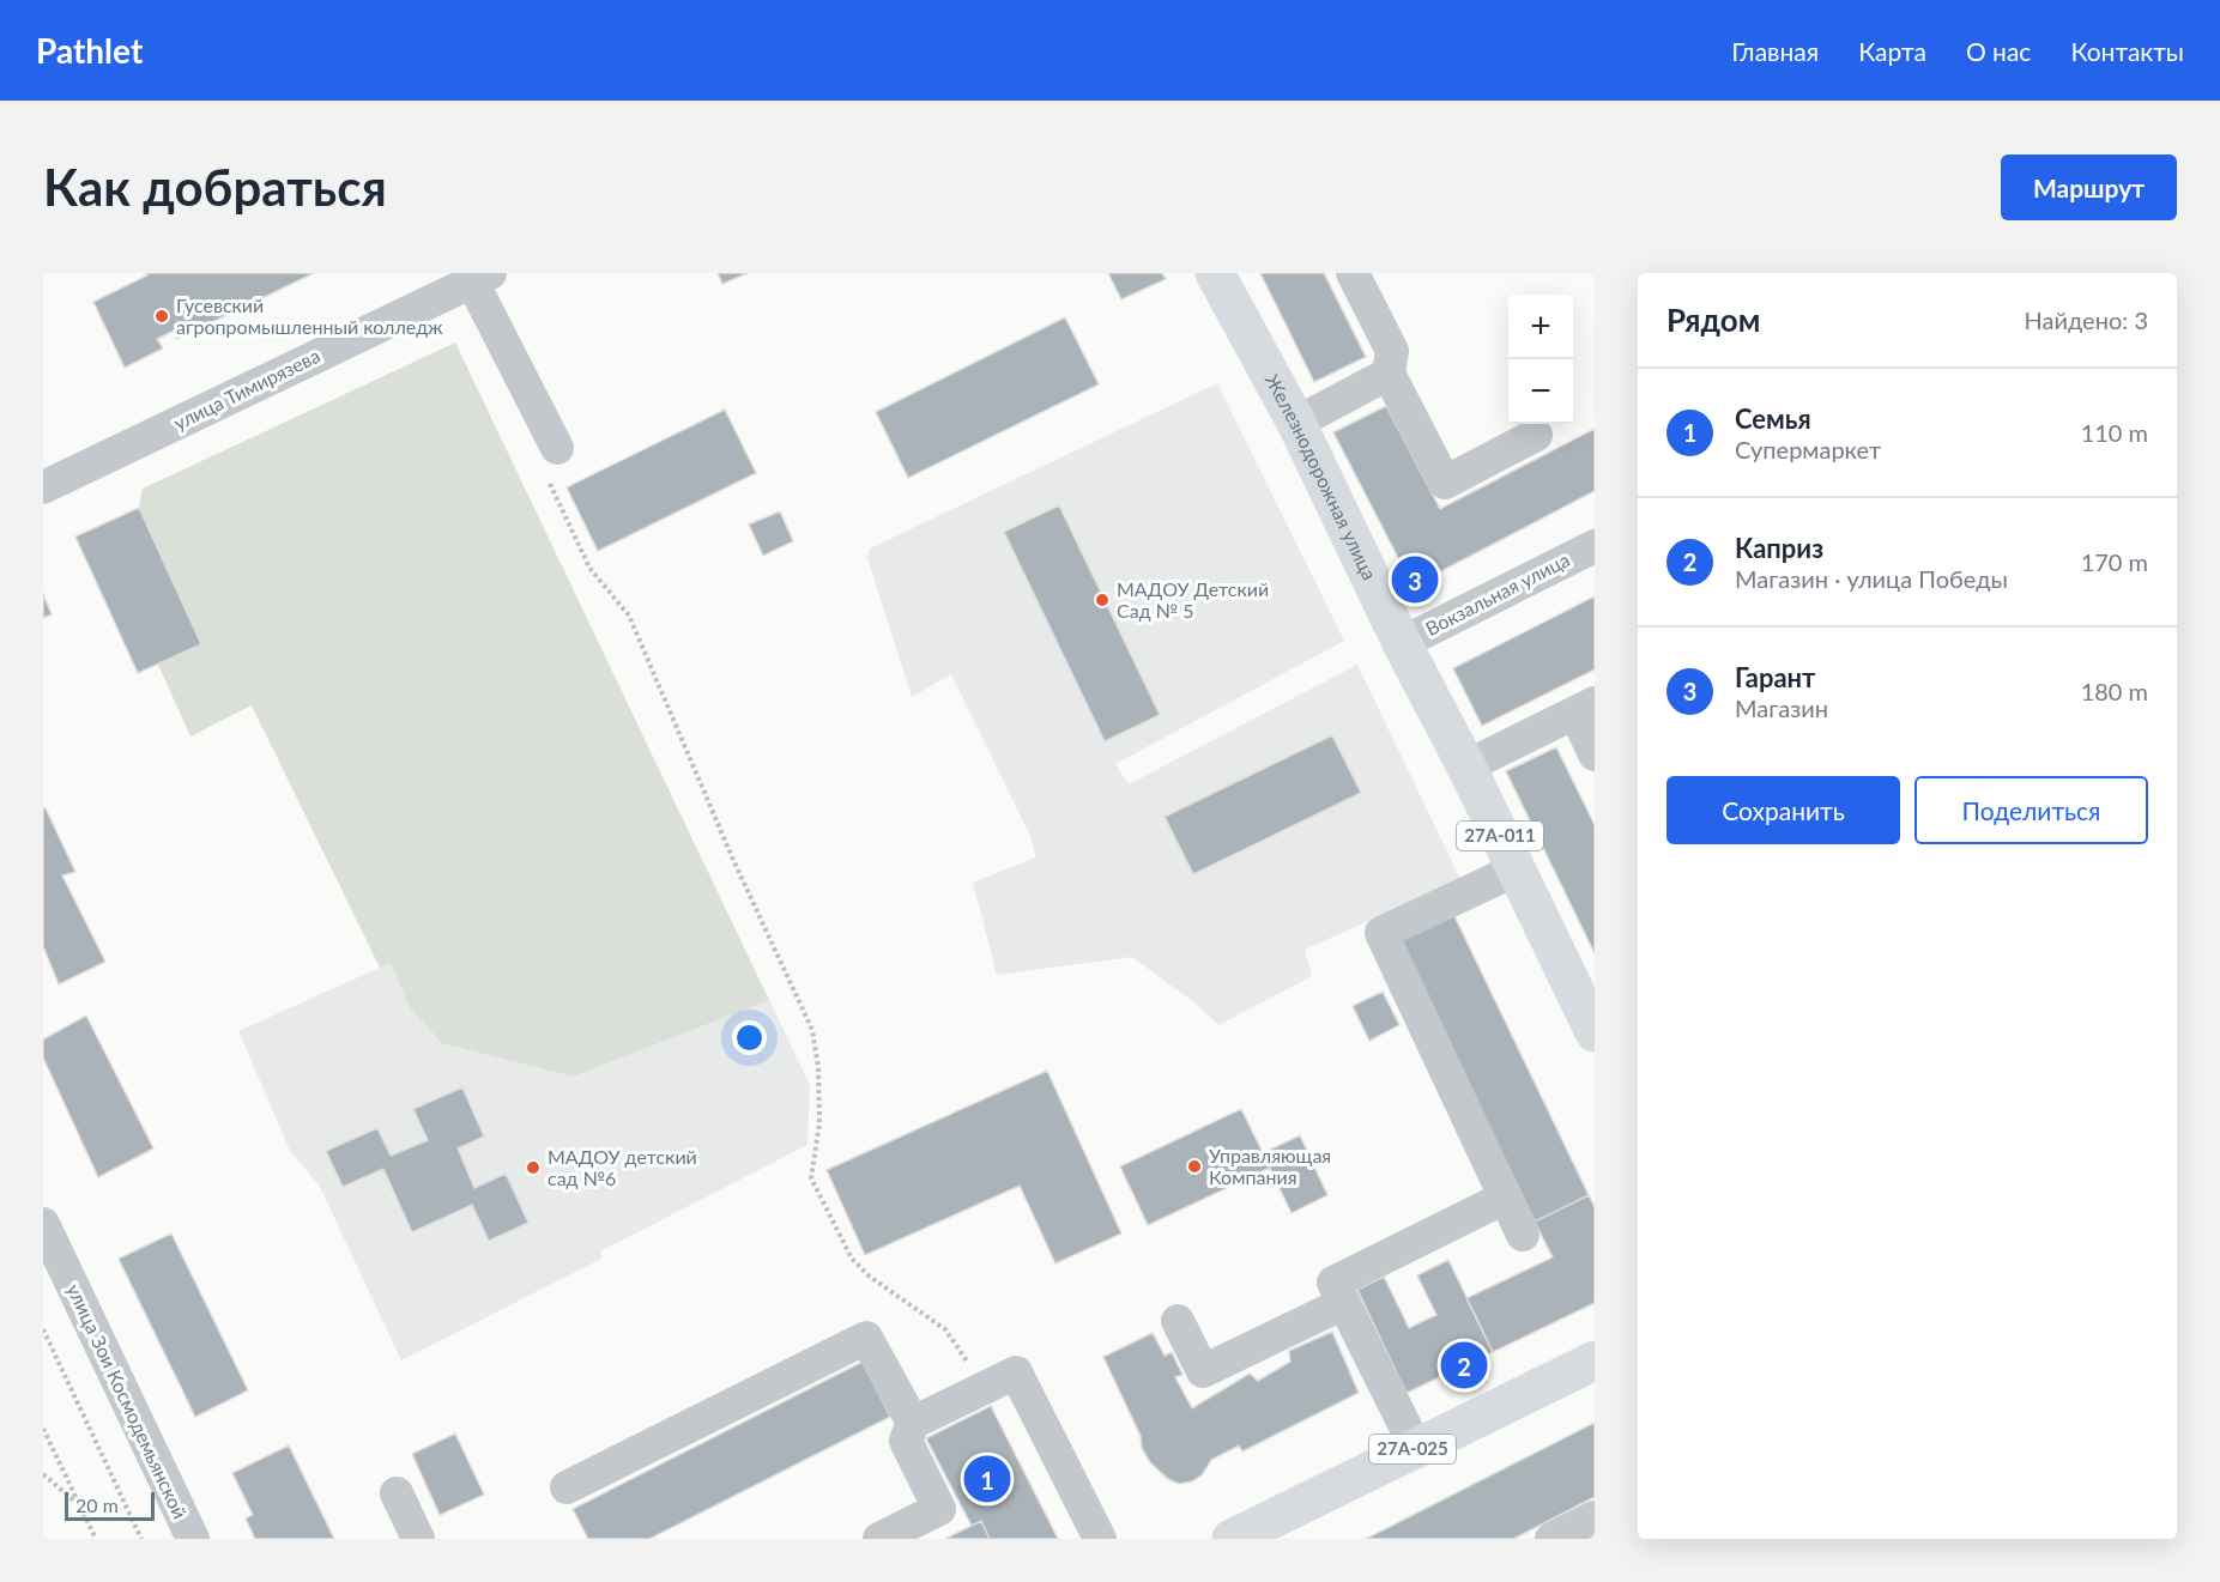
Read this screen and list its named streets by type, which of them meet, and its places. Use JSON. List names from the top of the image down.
{
  "streets": {
    "main road": ["Железнодорожная улица", "27А-011", "27А-025"],
    "street": ["улица Тимирязева", "Вокзальная улица", "улица Зои Космодемьянской"]
  },
  "crossings": [
    ["Железнодорожная улица", "Вокзальная улица"]
  ],
  "places": [
    "Гусевский агропромышленный колледж",
    "МАДОУ Детский Сад № 5",
    "Управляющая Компания",
    "МАДОУ детский сад №6"
  ],
  "scale_bar": "20 m",
  "page": {
    "header": "Pathlet",
    "nav": [
      "Главная",
      "Карта",
      "О нас",
      "Контакты"
    ],
    "buttons": [
      "Маршрут",
      ["Сохранить", "Поделиться"]
    ],
    "title": "Как добраться",
    "heading": ["Рядом", "Найдено: 3"],
    "map_buttons": ["+", "−"],
    "list": [
      {
        "mark": "1",
        "name": "Семья",
        "note": "Супермаркет",
        "value": "110 m"
      },
      {
        "mark": "2",
        "name": "Каприз",
        "note": "Магазин · улица Победы",
        "value": "170 m"
      },
      {
        "mark": "3",
        "name": "Гарант",
        "note": "Магазин",
        "value": "180 m"
      }
    ],
    "pins": ["3", "2", "1"],
    "scale": "20 m"
  }
}
